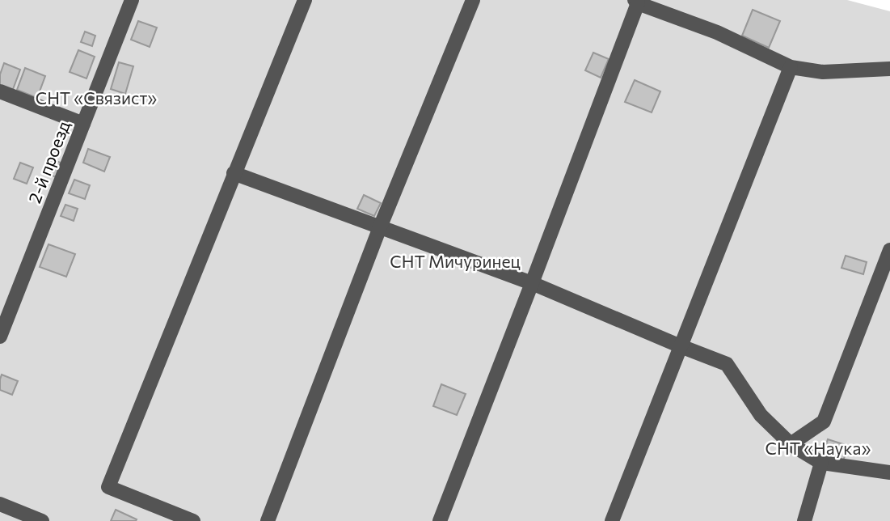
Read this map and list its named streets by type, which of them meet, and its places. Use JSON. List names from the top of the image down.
{
  "streets": {
    "street": ["2-й проезд"]
  },
  "parks": ["СНТ «Связист»", "СНТ Мичуринец", "СНТ «Наука»"]
}
